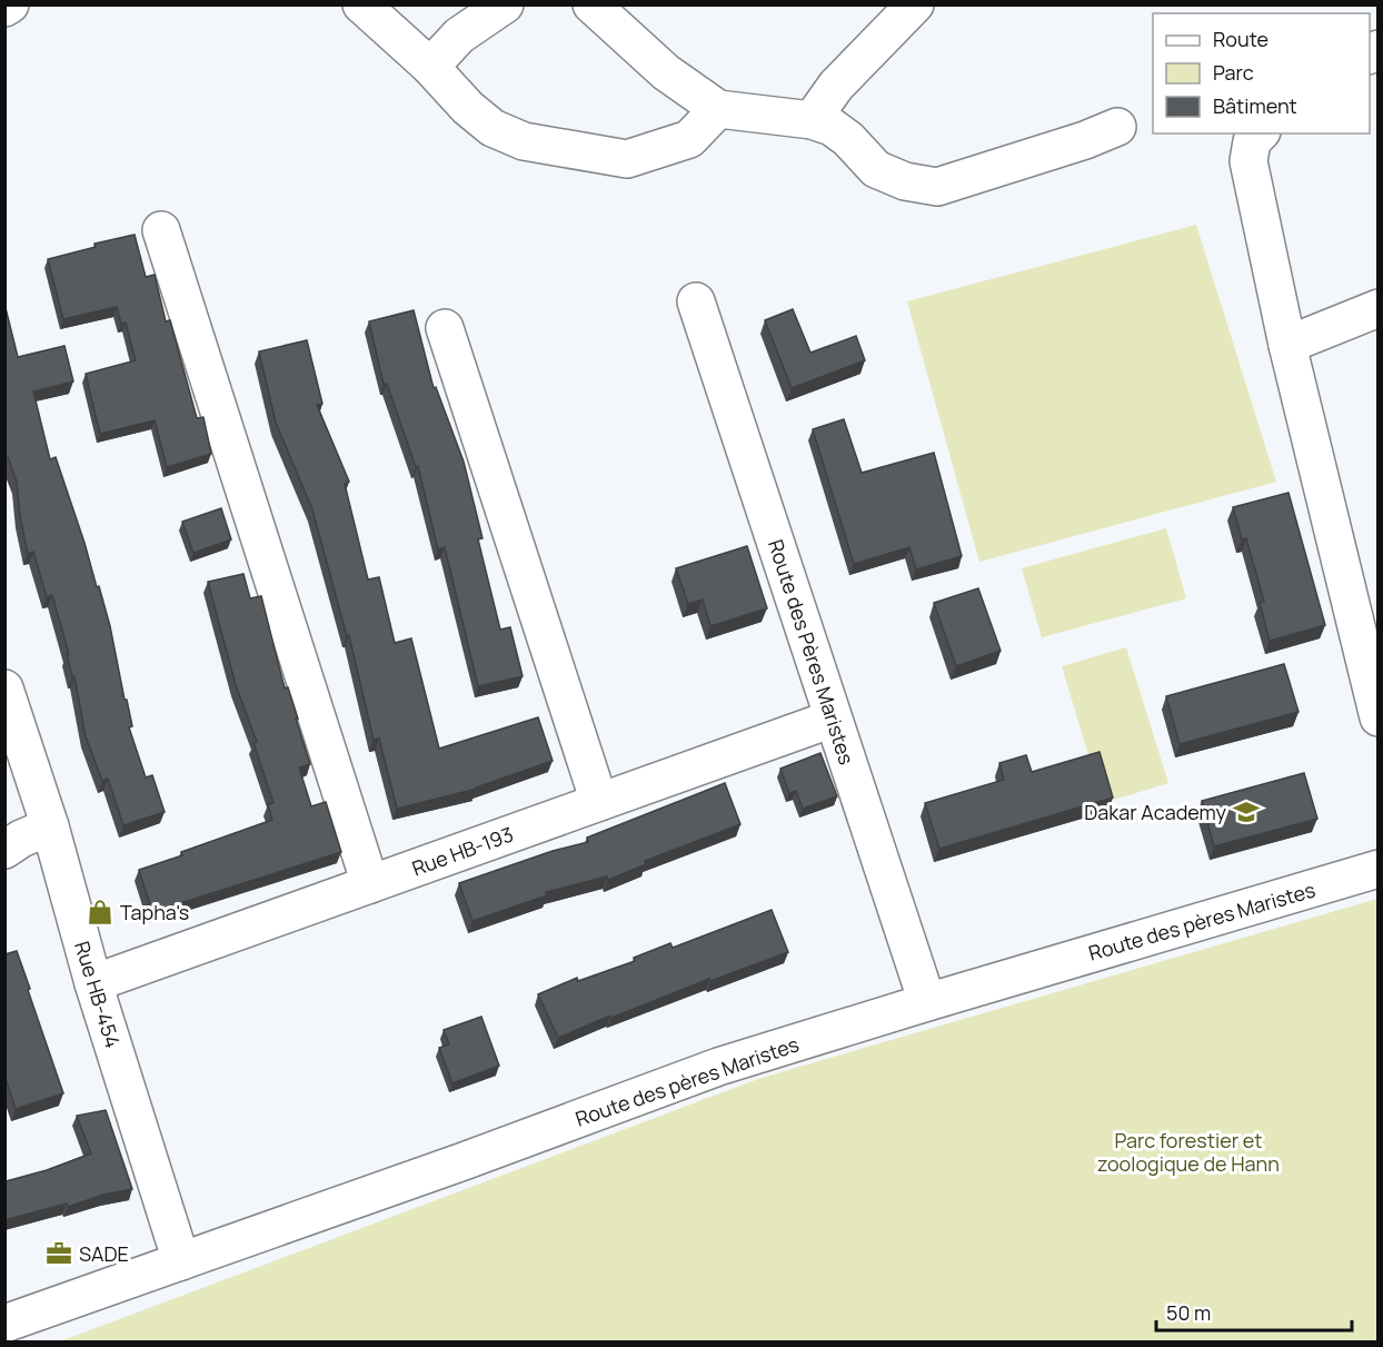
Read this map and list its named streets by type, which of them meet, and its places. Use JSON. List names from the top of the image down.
{
  "streets": {
    "street": [
      "Route des Pères Maristes",
      "Rue HB-193",
      "Route des pères Maristes",
      "Rue HB-454"
    ]
  },
  "crossings": [
    ["Route des Pères Maristes", "Rue HB-193"],
    ["Route des Pères Maristes", "Route des pères Maristes"],
    ["Rue HB-193", "Rue HB-454"],
    ["Route des pères Maristes", "Rue HB-454"]
  ],
  "parks": ["Parc forestier et zoologique de Hann"],
  "places": {
    "school or university": ["Dakar Academy"],
    "shop": ["Tapha's"],
    "office": ["SADE"]
  },
  "legend": ["Route", "Parc", "Bâtiment"],
  "scale_bar": "50 m"
}
